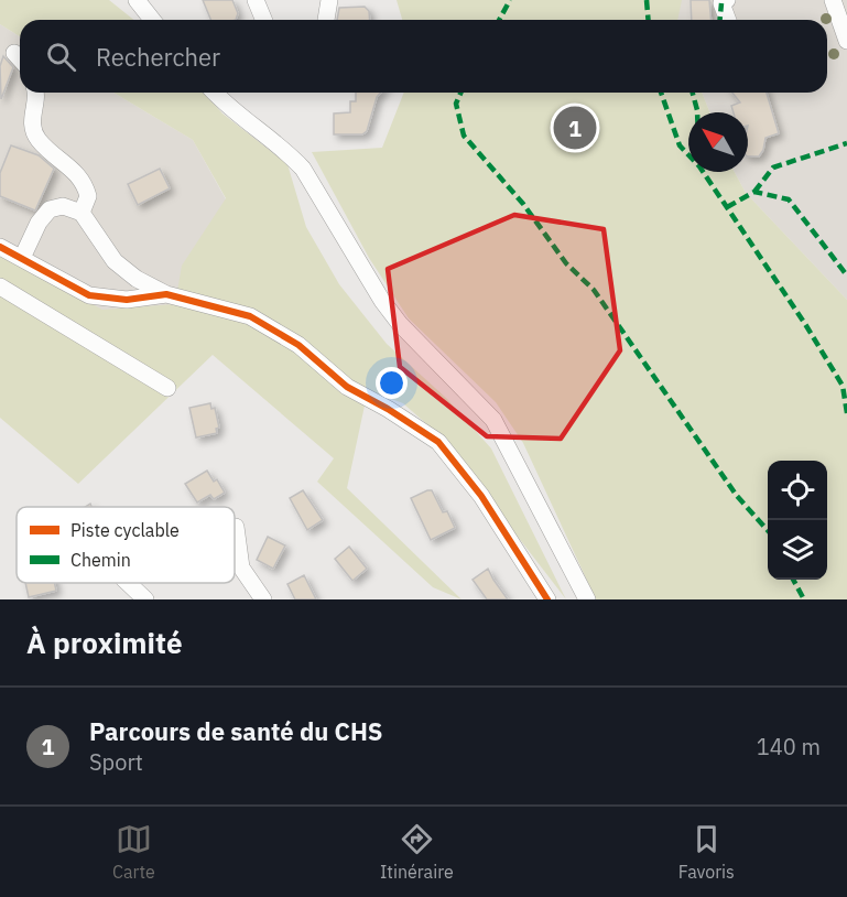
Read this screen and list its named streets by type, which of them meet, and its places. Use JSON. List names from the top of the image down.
{
  "legend": ["Piste cyclable", "Chemin"],
  "north": "top left",
  "page": {
    "search": "Rechercher",
    "pins": "1",
    "heading": "À proximité",
    "list": [
      {
        "mark": "1",
        "name": "Parcours de santé du CHS",
        "note": "Sport",
        "value": "140 m"
      }
    ],
    "nav": ["Carte", "Itinéraire", "Favoris"]
  }
}
